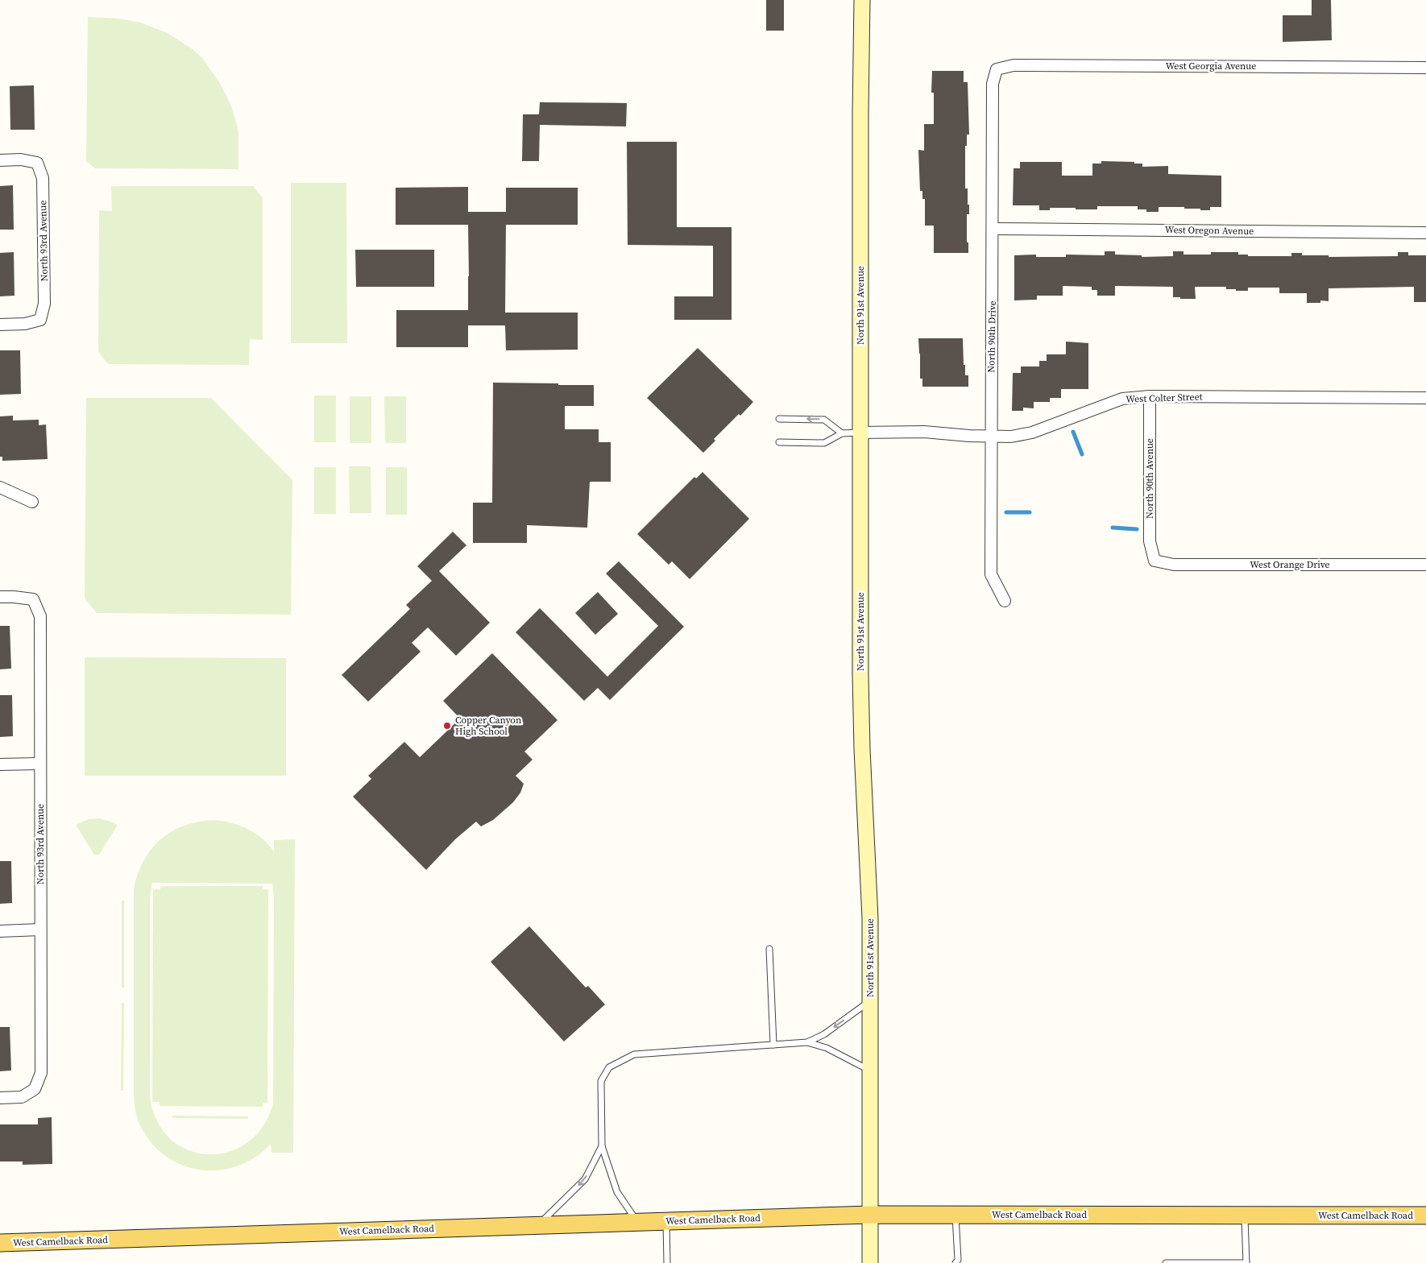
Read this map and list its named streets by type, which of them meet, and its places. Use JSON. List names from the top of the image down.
{
  "streets": {
    "main road": ["North 91st Avenue", "West Camelback Road"],
    "street": [
      "West Georgia Avenue",
      "West Oregon Avenue",
      "North 93rd Avenue",
      "North 90th Drive",
      "West Colter Street",
      "North 90th Avenue",
      "West Orange Drive"
    ]
  },
  "crossings": [
    ["West Georgia Avenue", "North 90th Drive"],
    ["West Oregon Avenue", "North 90th Drive"],
    ["North 91st Avenue", "West Colter Street"],
    ["North 91st Avenue", "West Camelback Road"],
    ["North 90th Drive", "West Colter Street"],
    ["West Colter Street", "North 90th Avenue"],
    ["North 90th Avenue", "West Orange Drive"]
  ],
  "places": ["Copper Canyon High School"]
}
